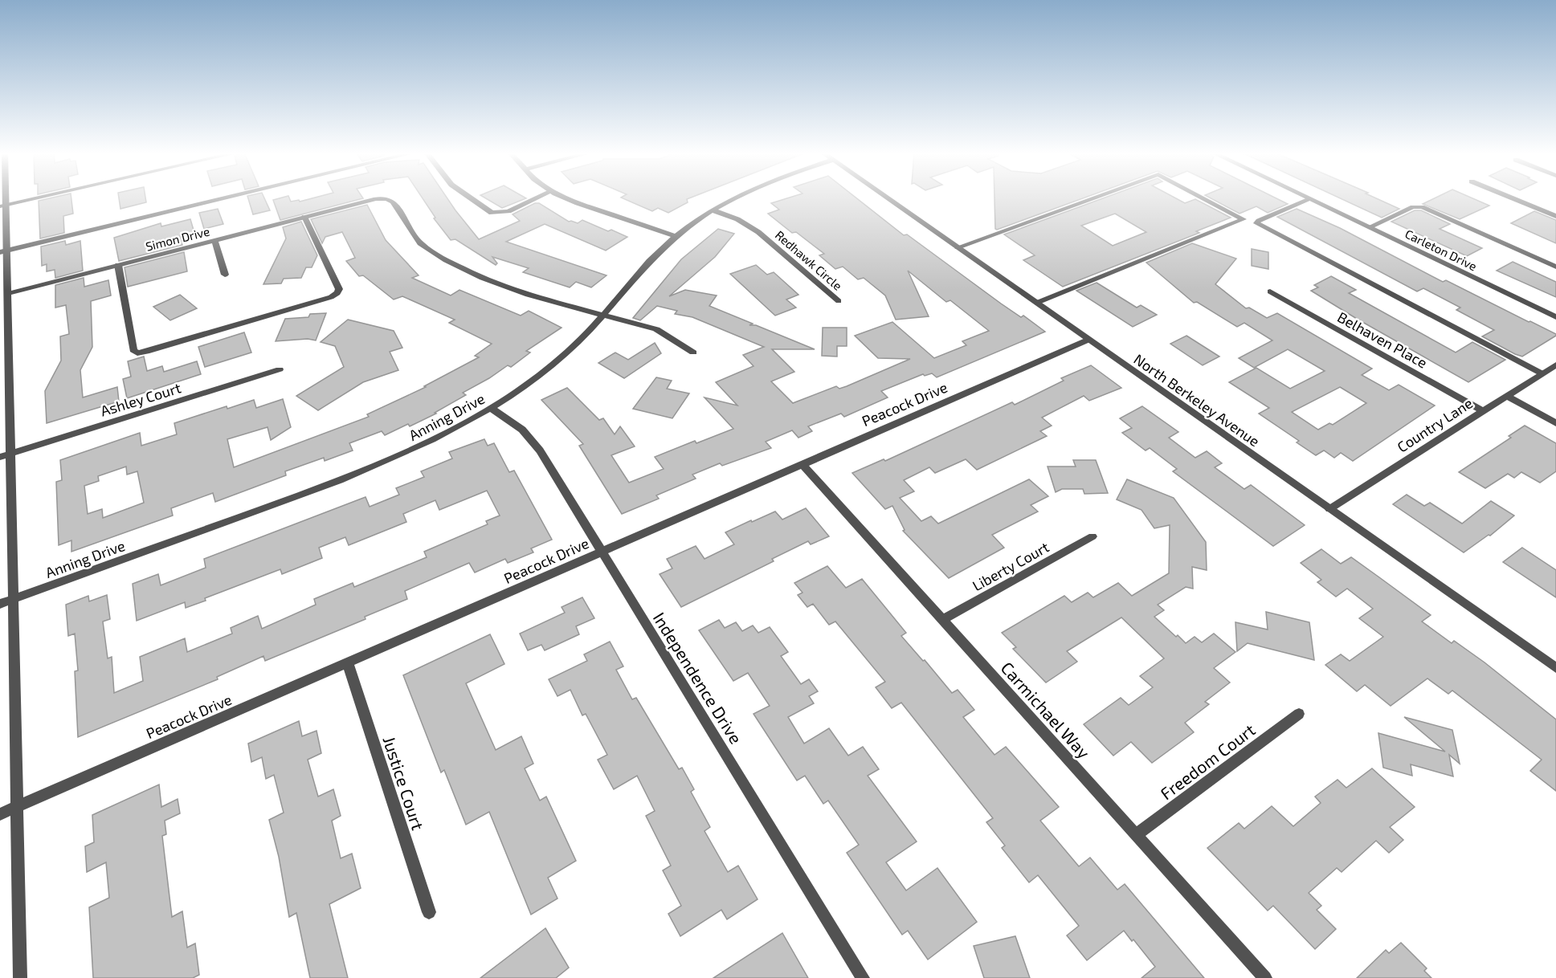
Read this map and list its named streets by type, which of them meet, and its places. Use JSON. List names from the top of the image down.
{
  "streets": {
    "street": [
      "Simon Drive",
      "Carleton Drive",
      "Redhawk Circle",
      "Belhaven Place",
      "Ashley Court",
      "North Berkeley Avenue",
      "Peacock Drive",
      "Anning Drive",
      "Country Lane",
      "Liberty Court",
      "Independence Drive",
      "Carmichael Way",
      "Freedom Court",
      "Justice Court"
    ]
  },
  "crossings": [
    ["Simon Drive", "Anning Drive"],
    ["Redhawk Circle", "Anning Drive"],
    ["Belhaven Place", "Country Lane"],
    ["North Berkeley Avenue", "Peacock Drive"],
    ["North Berkeley Avenue", "Country Lane"],
    ["Peacock Drive", "Independence Drive"],
    ["Peacock Drive", "Carmichael Way"],
    ["Peacock Drive", "Justice Court"],
    ["Anning Drive", "Independence Drive"],
    ["Liberty Court", "Carmichael Way"],
    ["Carmichael Way", "Freedom Court"]
  ]
}
